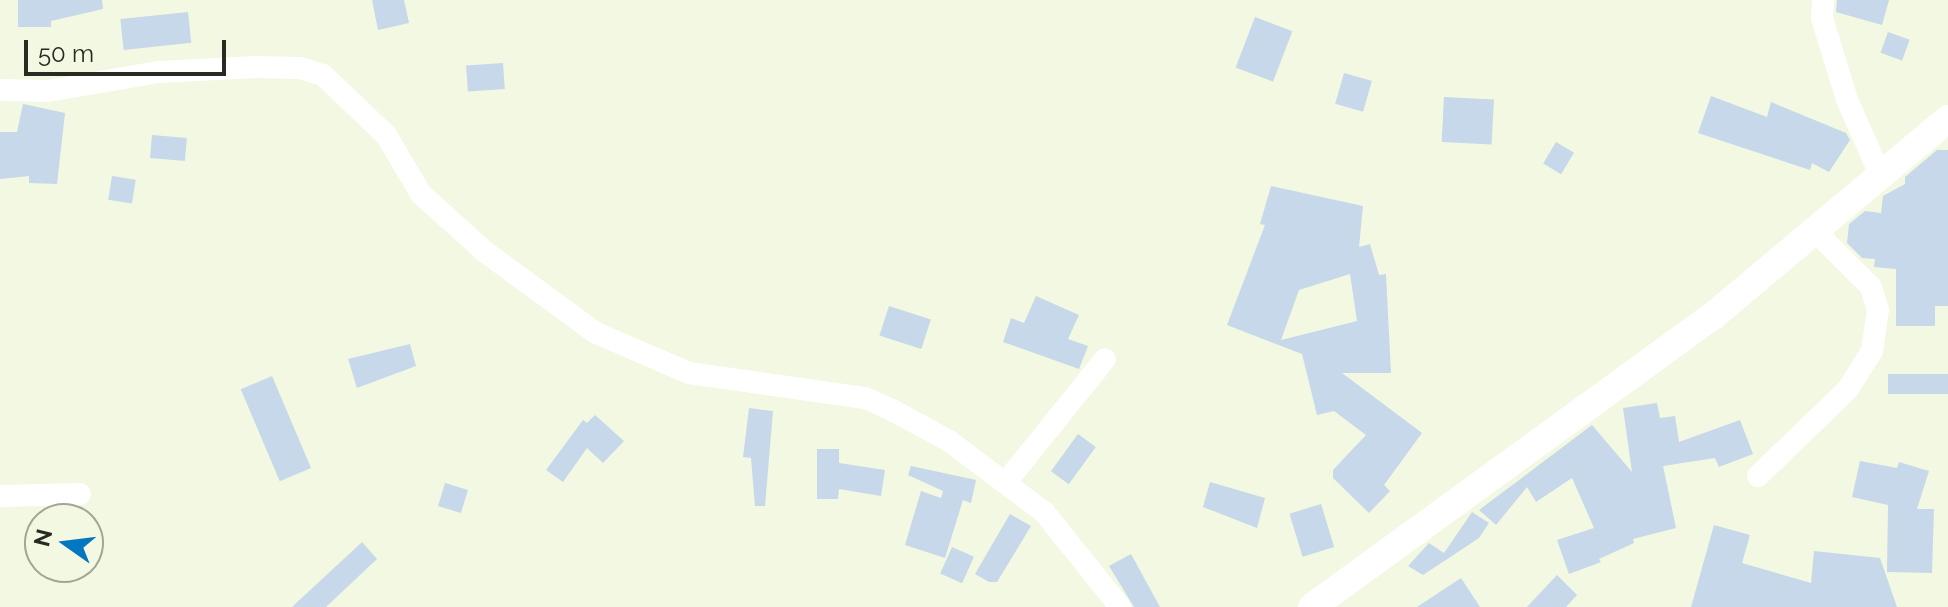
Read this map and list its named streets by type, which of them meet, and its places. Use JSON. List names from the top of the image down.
{
  "scale_bar": "50 m",
  "north": "left"
}
